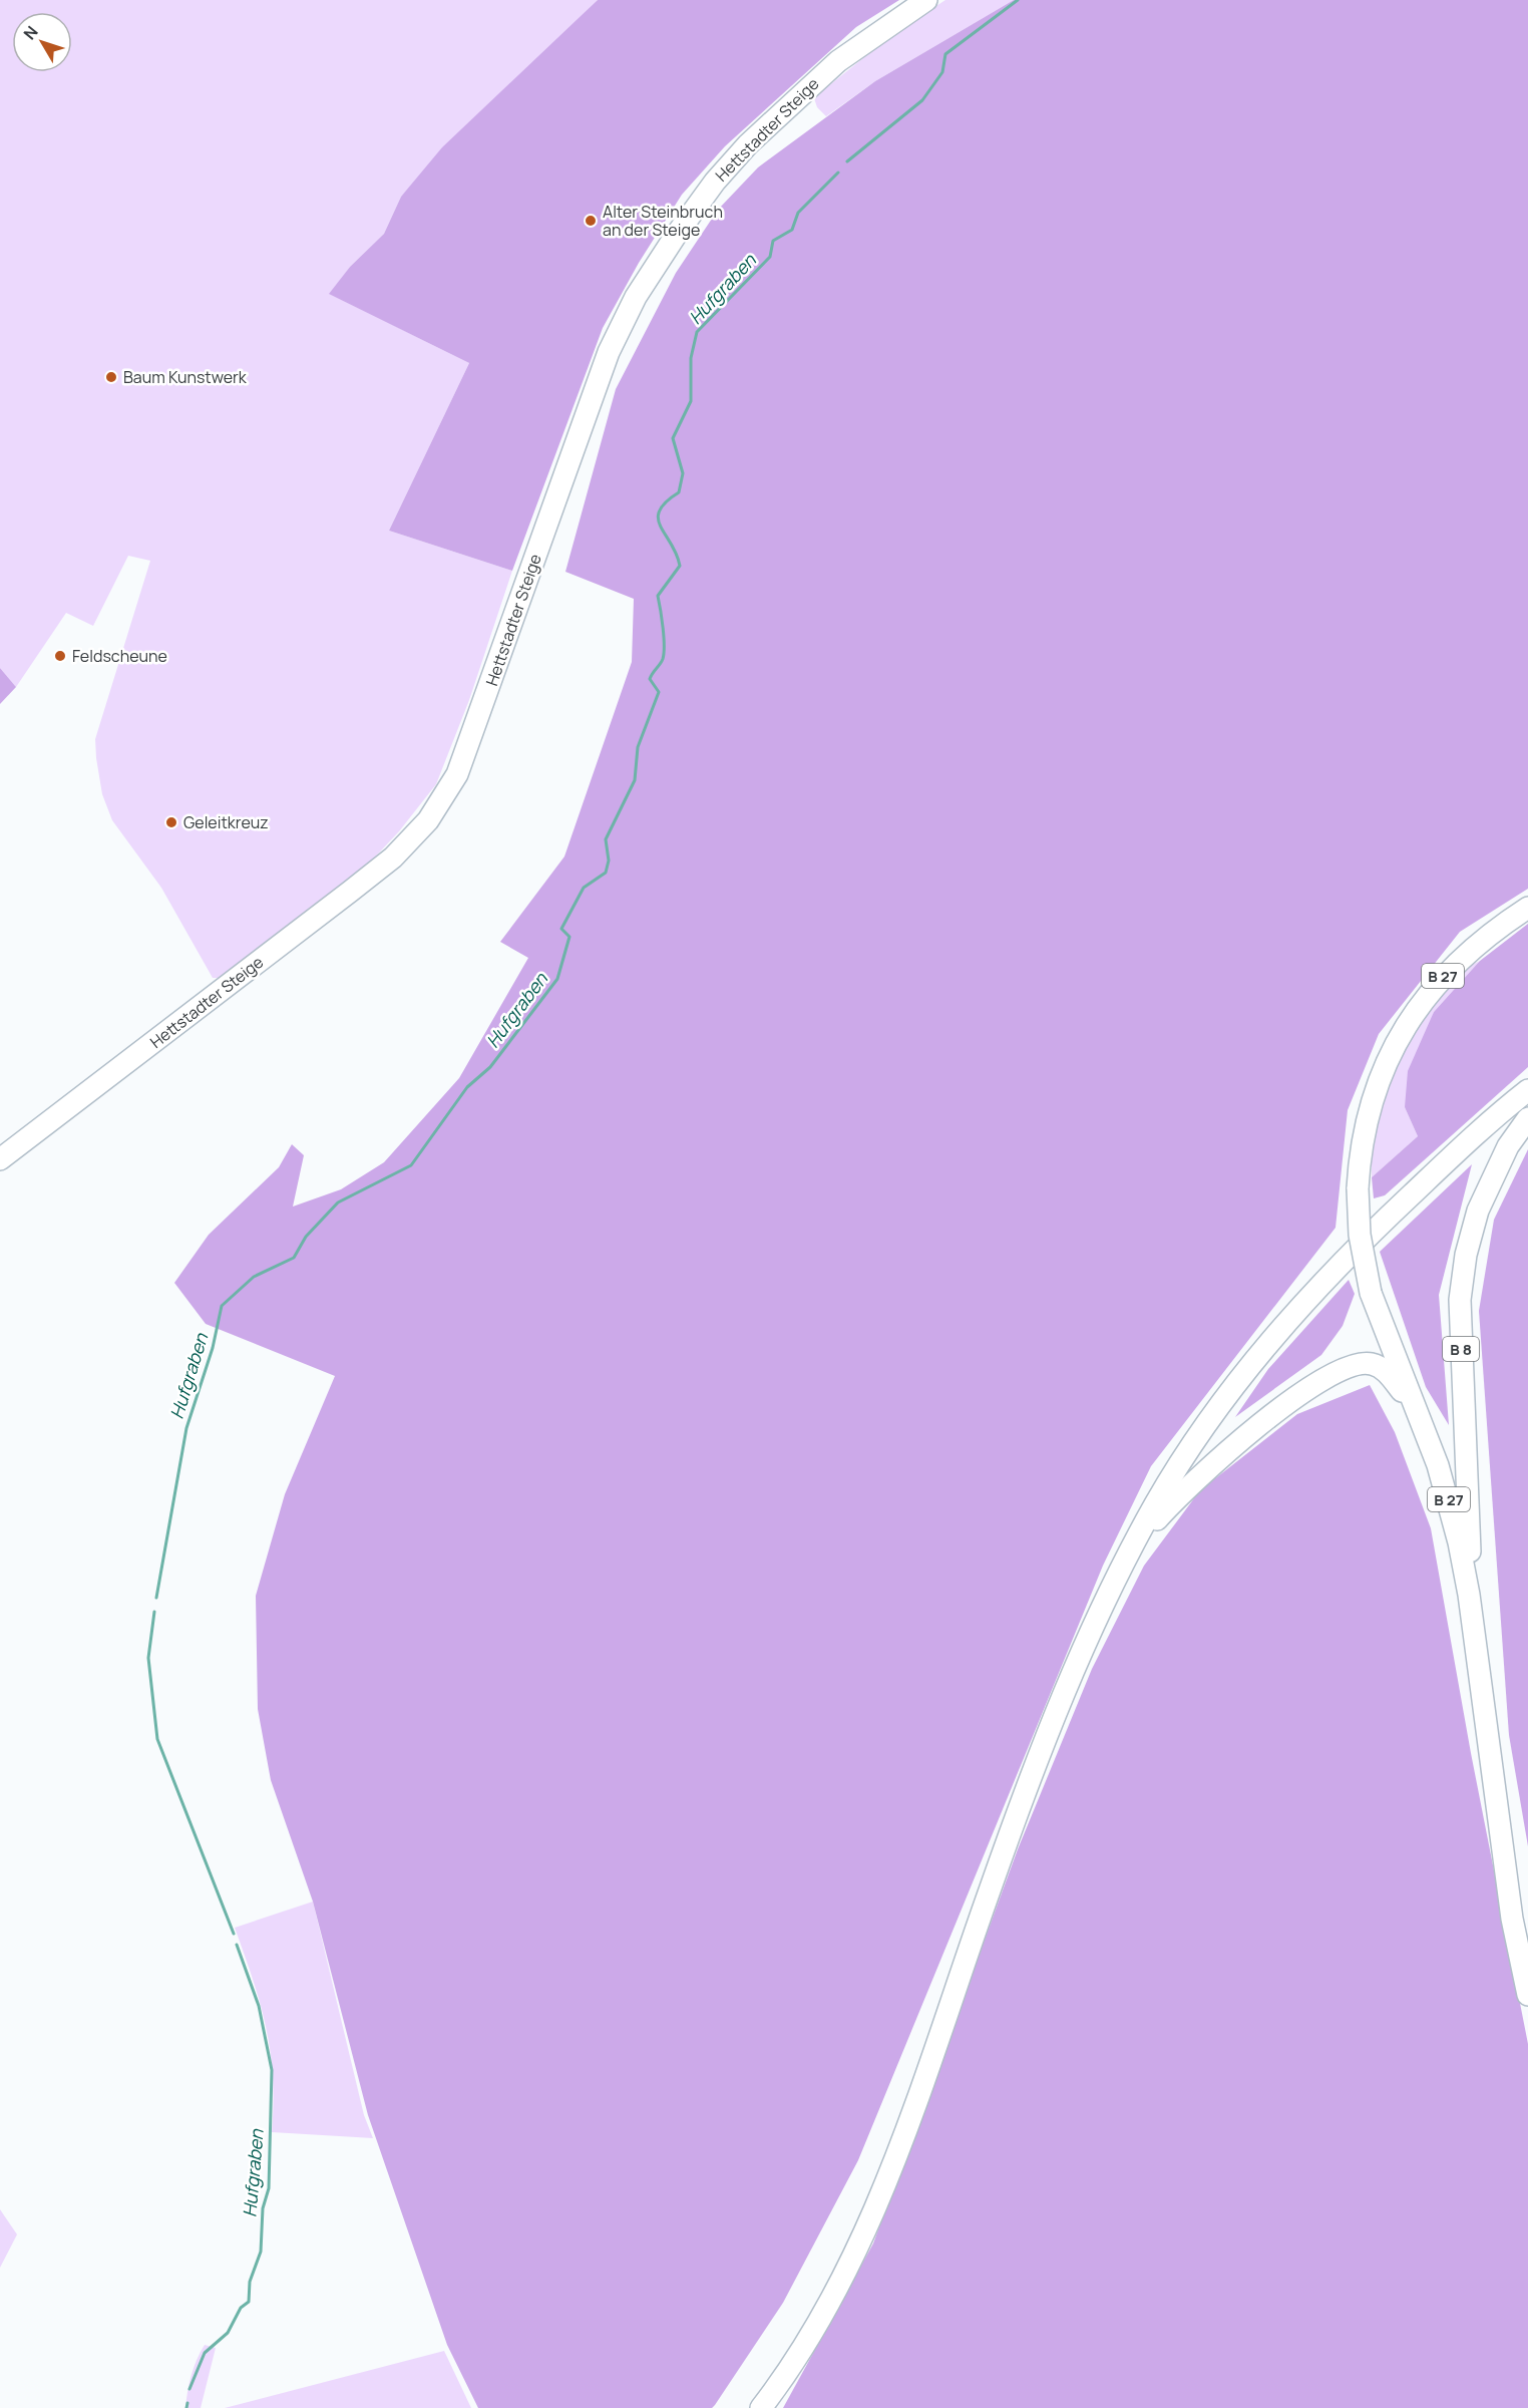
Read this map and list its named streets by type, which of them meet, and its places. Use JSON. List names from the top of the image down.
{
  "streets": {
    "main road": ["Hettstadter Steige", "B 27", "B 8"]
  },
  "crossings": [
    ["B 27", "B 8"]
  ],
  "water": ["Hufgraben"],
  "places": [
    "Alter Steinbruch an der Steige",
    "Baum Kunstwerk",
    "Feldscheune",
    "Geleitkreuz"
  ],
  "north": "top left"
}
